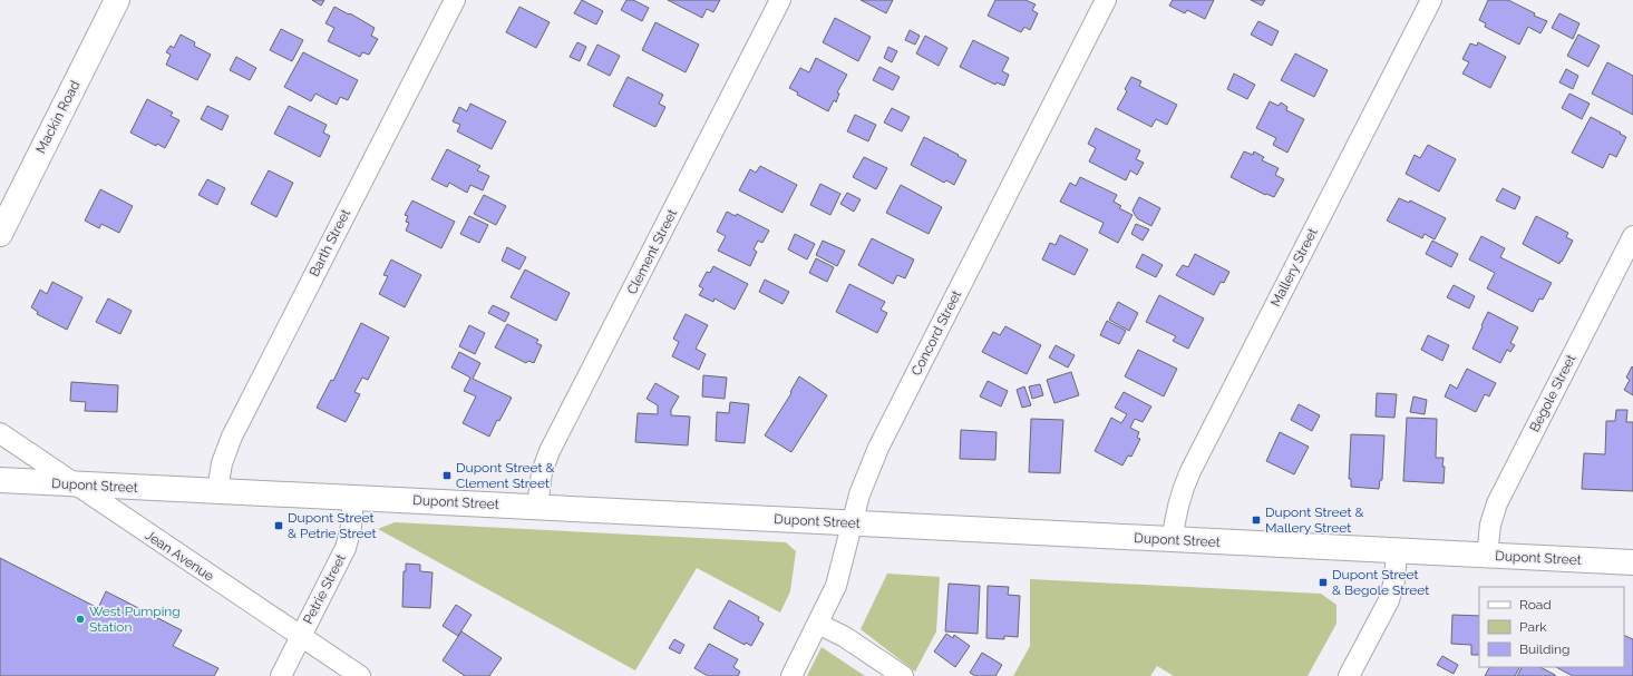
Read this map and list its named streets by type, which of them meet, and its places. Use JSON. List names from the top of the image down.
{
  "streets": {
    "street": [
      "Mackin Road",
      "Barth Street",
      "Clement Street",
      "Mallery Street",
      "Concord Street",
      "Begole Street",
      "Dupont Street",
      "Jean Avenue",
      "Petrie Street"
    ]
  },
  "crossings": [
    ["Barth Street", "Dupont Street"],
    ["Clement Street", "Dupont Street"],
    ["Mallery Street", "Dupont Street"],
    ["Concord Street", "Dupont Street"],
    ["Begole Street", "Dupont Street"],
    ["Dupont Street", "Jean Avenue"],
    ["Dupont Street", "Petrie Street"],
    ["Jean Avenue", "Petrie Street"]
  ],
  "places": {
    "transit": [
      "Dupont Street & Clement Street",
      "Dupont Street & Mallery Street",
      "Dupont Street & Petrie Street",
      "Dupont Street & Begole Street"
    ],
    "other": ["West Pumping Station"]
  },
  "legend": ["Road", "Park", "Building"]
}
